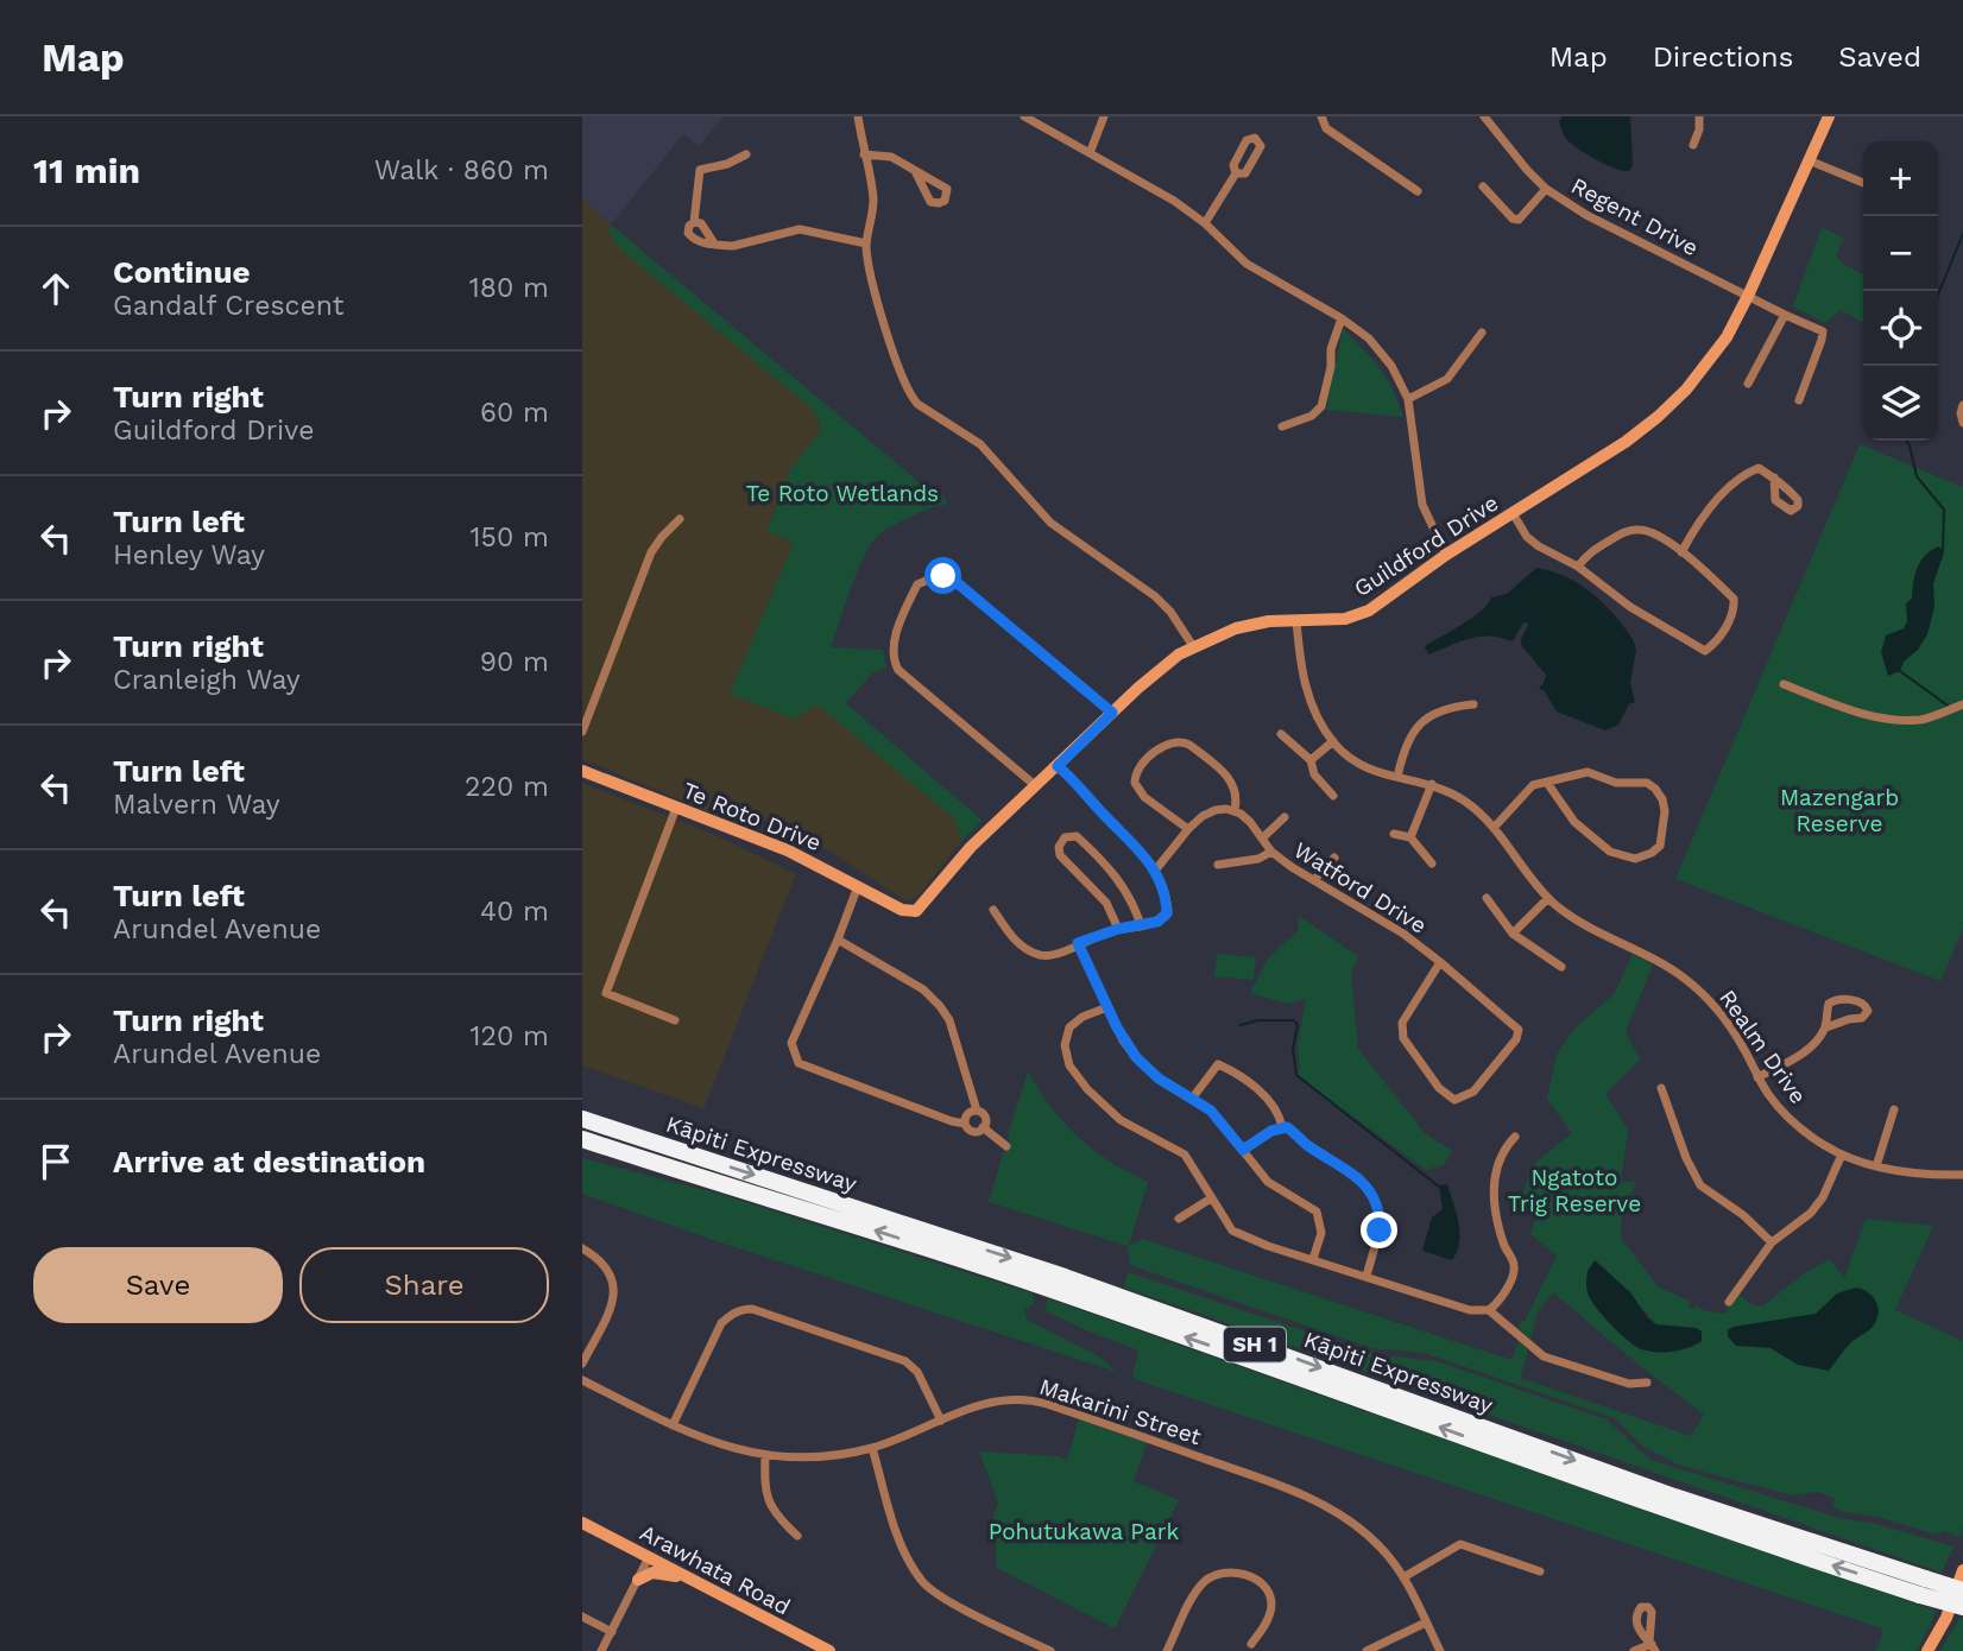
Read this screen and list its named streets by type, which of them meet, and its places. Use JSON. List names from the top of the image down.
{
  "streets": {
    "highway": ["Kāpiti Expressway", "SH 1"],
    "street": [
      "Regent Drive",
      "Guildford Drive",
      "Te Roto Drive",
      "Watford Drive",
      "Realm Drive",
      "Makarini Street",
      "Arawhata Road"
    ]
  },
  "crossings": [
    ["Regent Drive", "Guildford Drive"],
    ["Guildford Drive", "Te Roto Drive"],
    ["Guildford Drive", "Realm Drive"]
  ],
  "parks": [
    "Te Roto Wetlands",
    "Mazengarb Reserve",
    "Ngatoto Trig Reserve",
    "Pohutukawa Park"
  ],
  "page": {
    "header": "Map",
    "nav": ["Map", "Directions", "Saved"],
    "heading": ["11 min", "Walk · 860 m"],
    "map_buttons": ["+", "−"],
    "list": [
      ["Continue", "Gandalf Crescent", "180 m"],
      ["Turn right", "Guildford Drive", "60 m"],
      ["Turn left", "Henley Way", "150 m"],
      ["Turn right", "Cranleigh Way", "90 m"],
      ["Turn left", "Malvern Way", "220 m"],
      ["Turn left", "Arundel Avenue", "40 m"],
      ["Turn right", "Arundel Avenue", "120 m"],
      "Arrive at destination"
    ],
    "buttons": ["Save", "Share"]
  }
}
